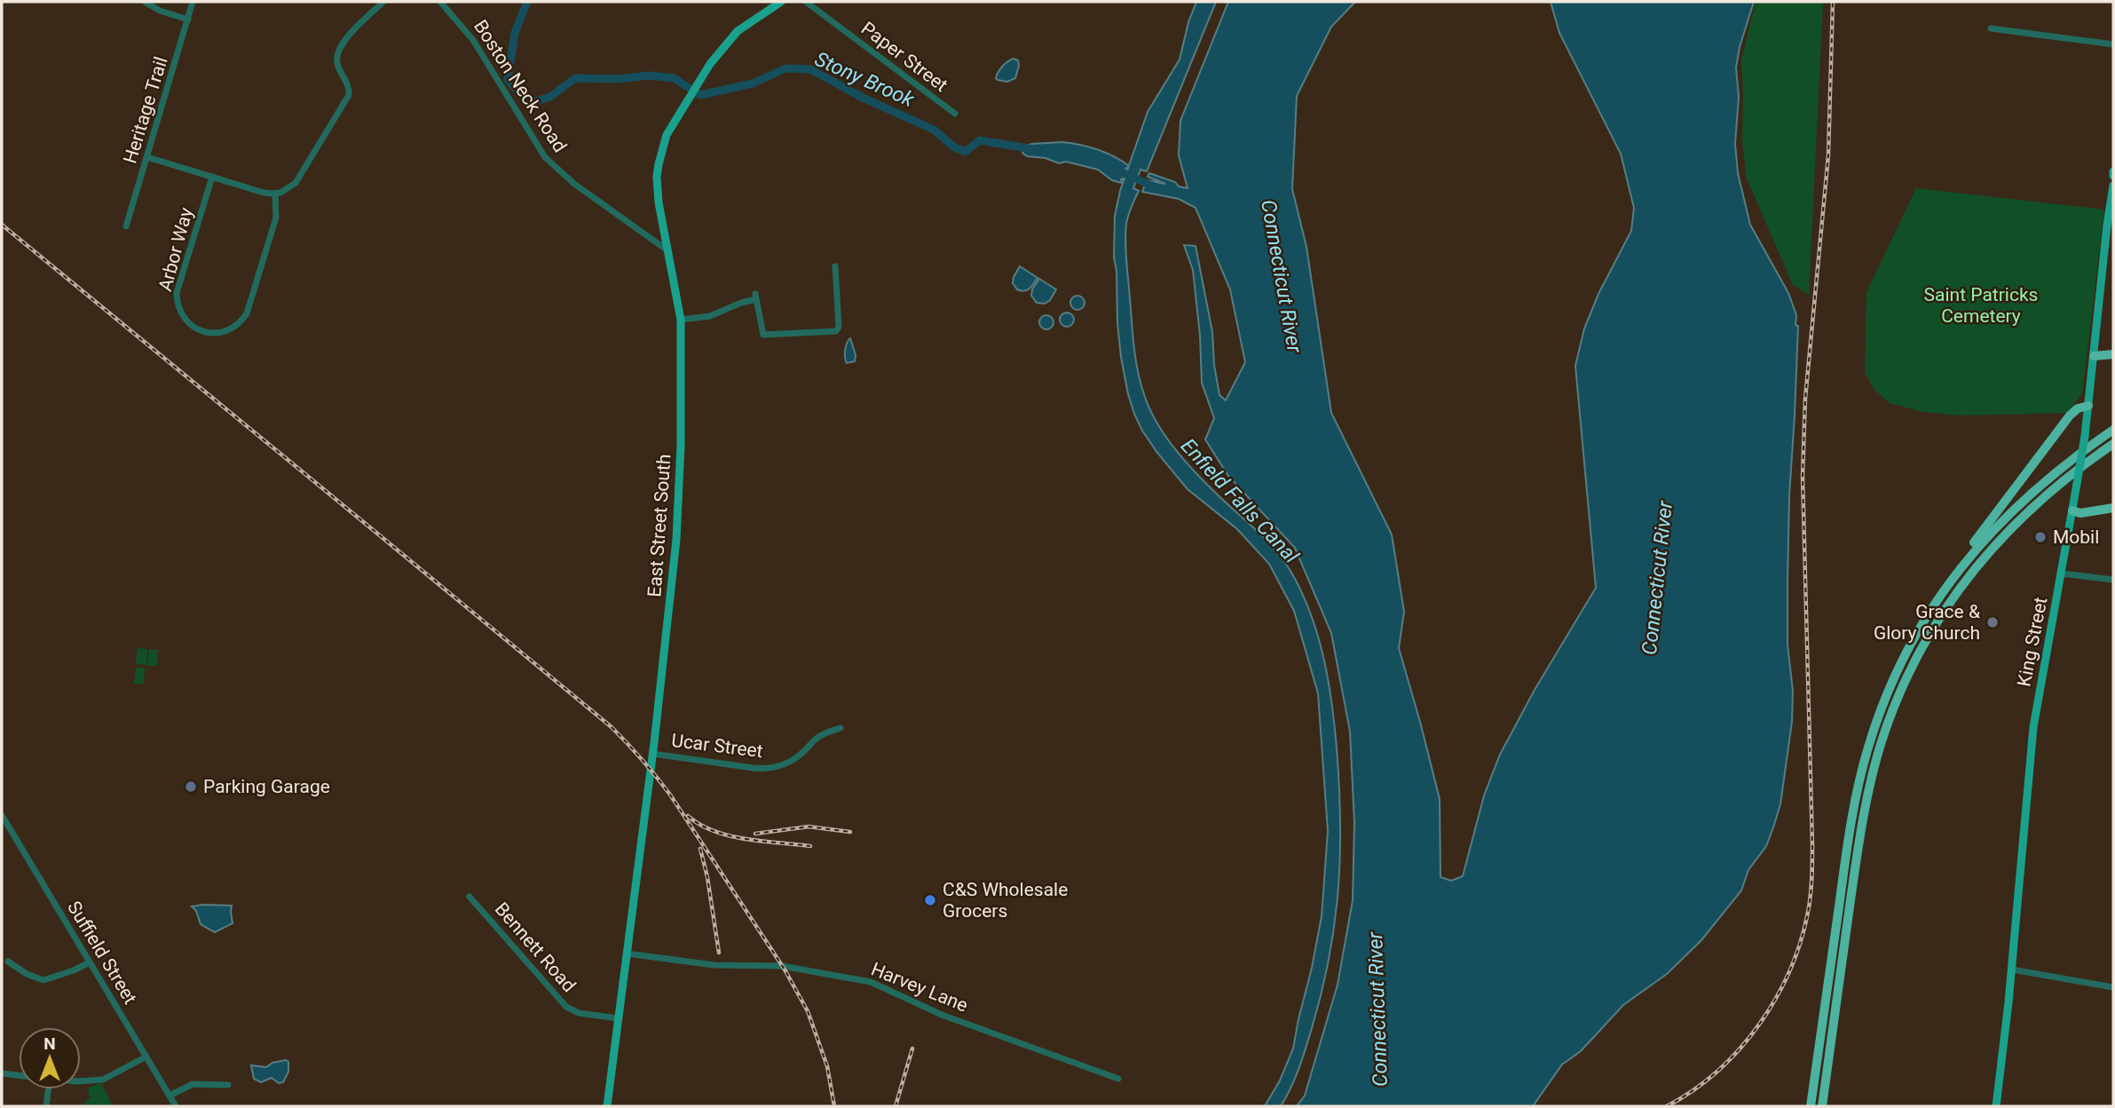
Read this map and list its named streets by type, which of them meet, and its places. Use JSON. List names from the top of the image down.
{
  "streets": {
    "main road": ["East Street South", "King Street"],
    "street": [
      "Paper Street",
      "Boston Neck Road",
      "Heritage Trail",
      "Arbor Way",
      "Ucar Street",
      "Bennett Road",
      "Suffield Street",
      "Harvey Lane"
    ]
  },
  "crossings": [
    ["Boston Neck Road", "East Street South"],
    ["East Street South", "Ucar Street"],
    ["East Street South", "Bennett Road"],
    ["East Street South", "Harvey Lane"]
  ],
  "water": ["Stony Brook", "Connecticut River", "Enfield Falls Canal"],
  "parks": ["Saint Patricks Cemetery"],
  "places": [
    "Mobil",
    "Grace & Glory Church",
    "Parking Garage",
    "C&S Wholesale Grocers"
  ],
  "north": "top"
}
